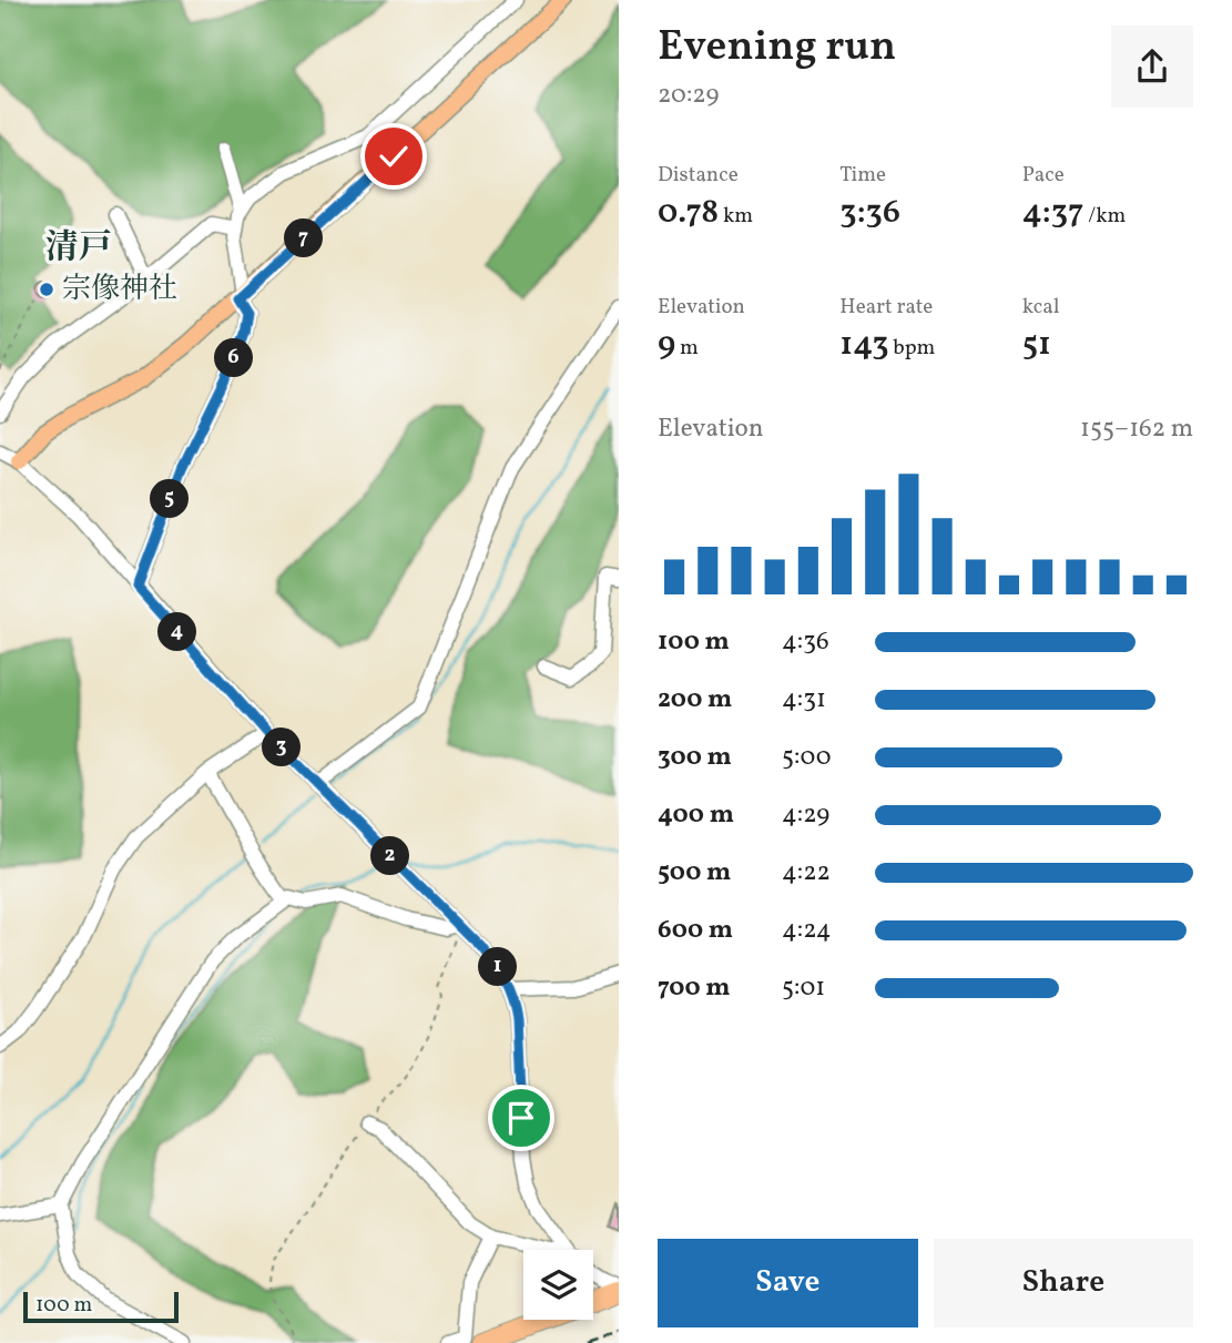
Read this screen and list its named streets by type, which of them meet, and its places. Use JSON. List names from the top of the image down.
{
  "districts": ["清戸"],
  "places": ["宗像神社"],
  "scale_bar": "100 m",
  "page": {
    "heading": ["Evening run", "20:29"],
    "stats": [
      ["Distance", "0.78 km"],
      ["Time", "3:36"],
      ["Pace", "4:37 /km"],
      ["Elevation", "9 m"],
      ["Heart rate", "143 bpm"],
      ["kcal", "51"]
    ],
    "pins": [
      "7",
      "6",
      "5",
      "4",
      "3",
      "2",
      "1"
    ],
    "chart": ["Elevation", "155–162 m"],
    "list": [
      {
        "name": "100 m",
        "note": "4:36"
      },
      {
        "name": "200 m",
        "note": "4:31"
      },
      {
        "name": "300 m",
        "note": "5:00"
      },
      {
        "name": "400 m",
        "note": "4:29"
      },
      {
        "name": "500 m",
        "note": "4:22"
      },
      {
        "name": "600 m",
        "note": "4:24"
      },
      {
        "name": "700 m",
        "note": "5:01"
      }
    ],
    "buttons": ["Save", "Share"],
    "scale": "100 m"
  }
}
